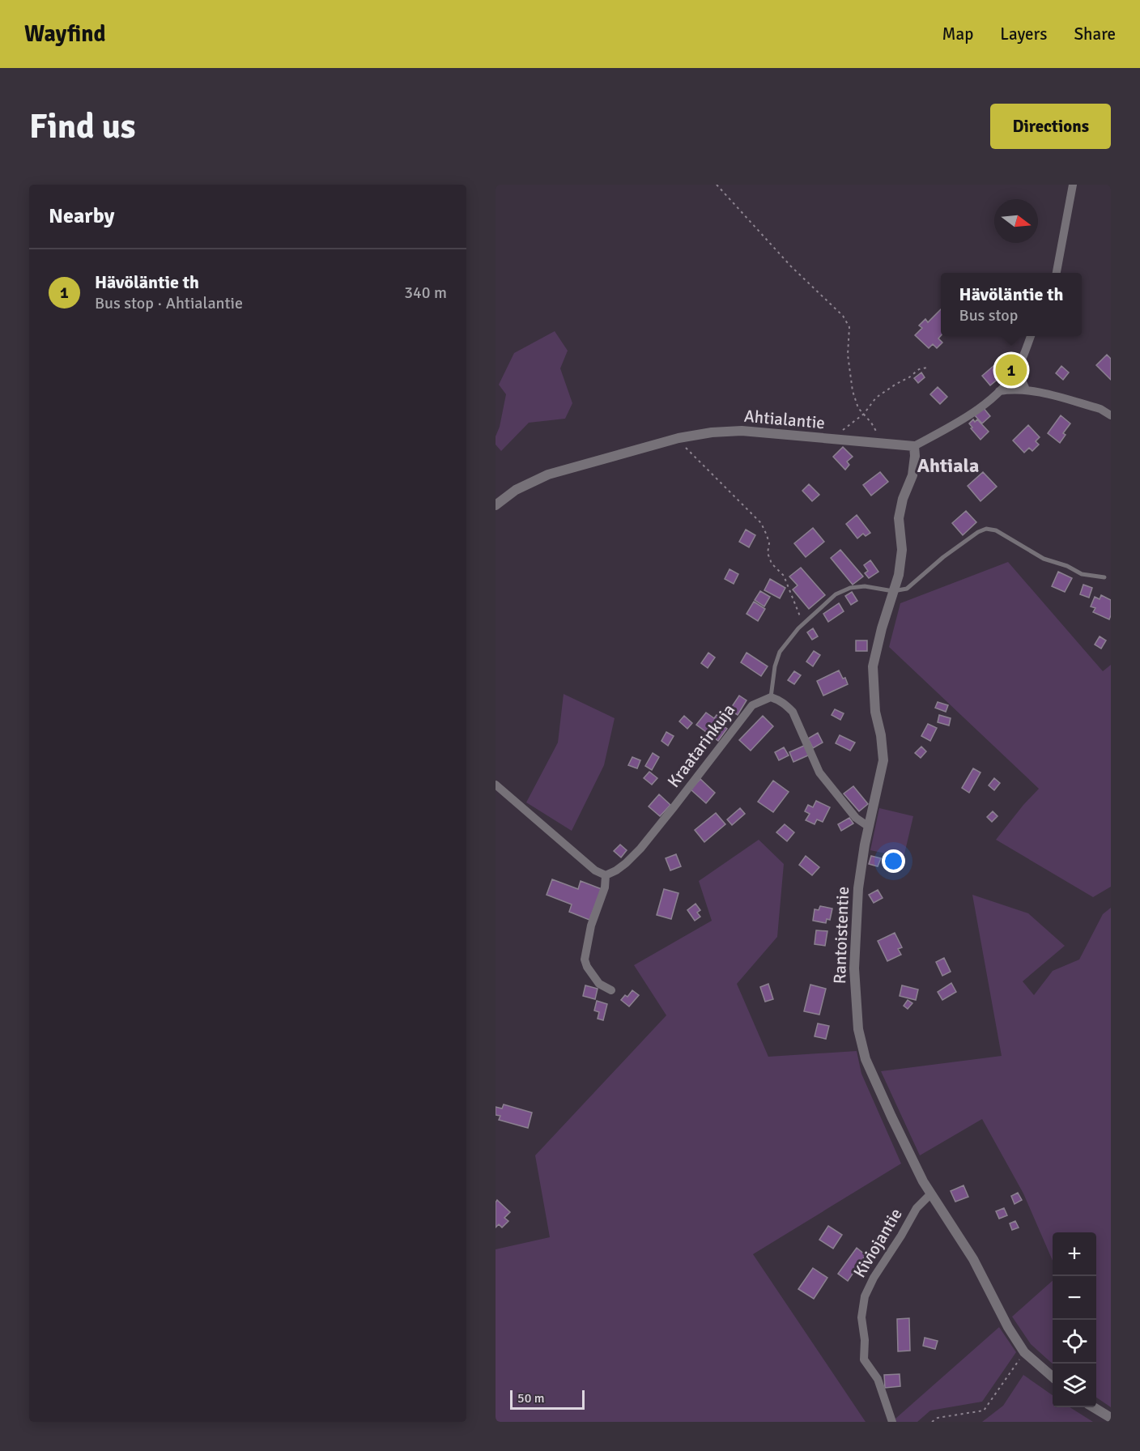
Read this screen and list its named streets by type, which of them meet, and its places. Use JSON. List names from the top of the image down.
{
  "streets": {
    "street": [
      "Ahtialantie",
      "Kraatarinkuja",
      "Rantoistentie",
      "Kiviojantie"
    ]
  },
  "crossings": [
    ["Ahtialantie", "Rantoistentie"],
    ["Rantoistentie", "Kiviojantie"]
  ],
  "districts": ["Ahtiala"],
  "scale_bar": "50 m",
  "north": "right",
  "page": {
    "header": "Wayfind",
    "nav": ["Map", "Layers", "Share"],
    "buttons": "Directions",
    "title": "Find us",
    "heading": "Nearby",
    "list": [
      {
        "mark": "1",
        "name": "Hävöläntie th",
        "note": "Bus stop · Ahtialantie",
        "value": "340 m"
      }
    ],
    "popup": ["Hävöläntie th", "Bus stop"],
    "pins": "1",
    "map_buttons": ["+", "−"],
    "scale": "50 m"
  }
}
